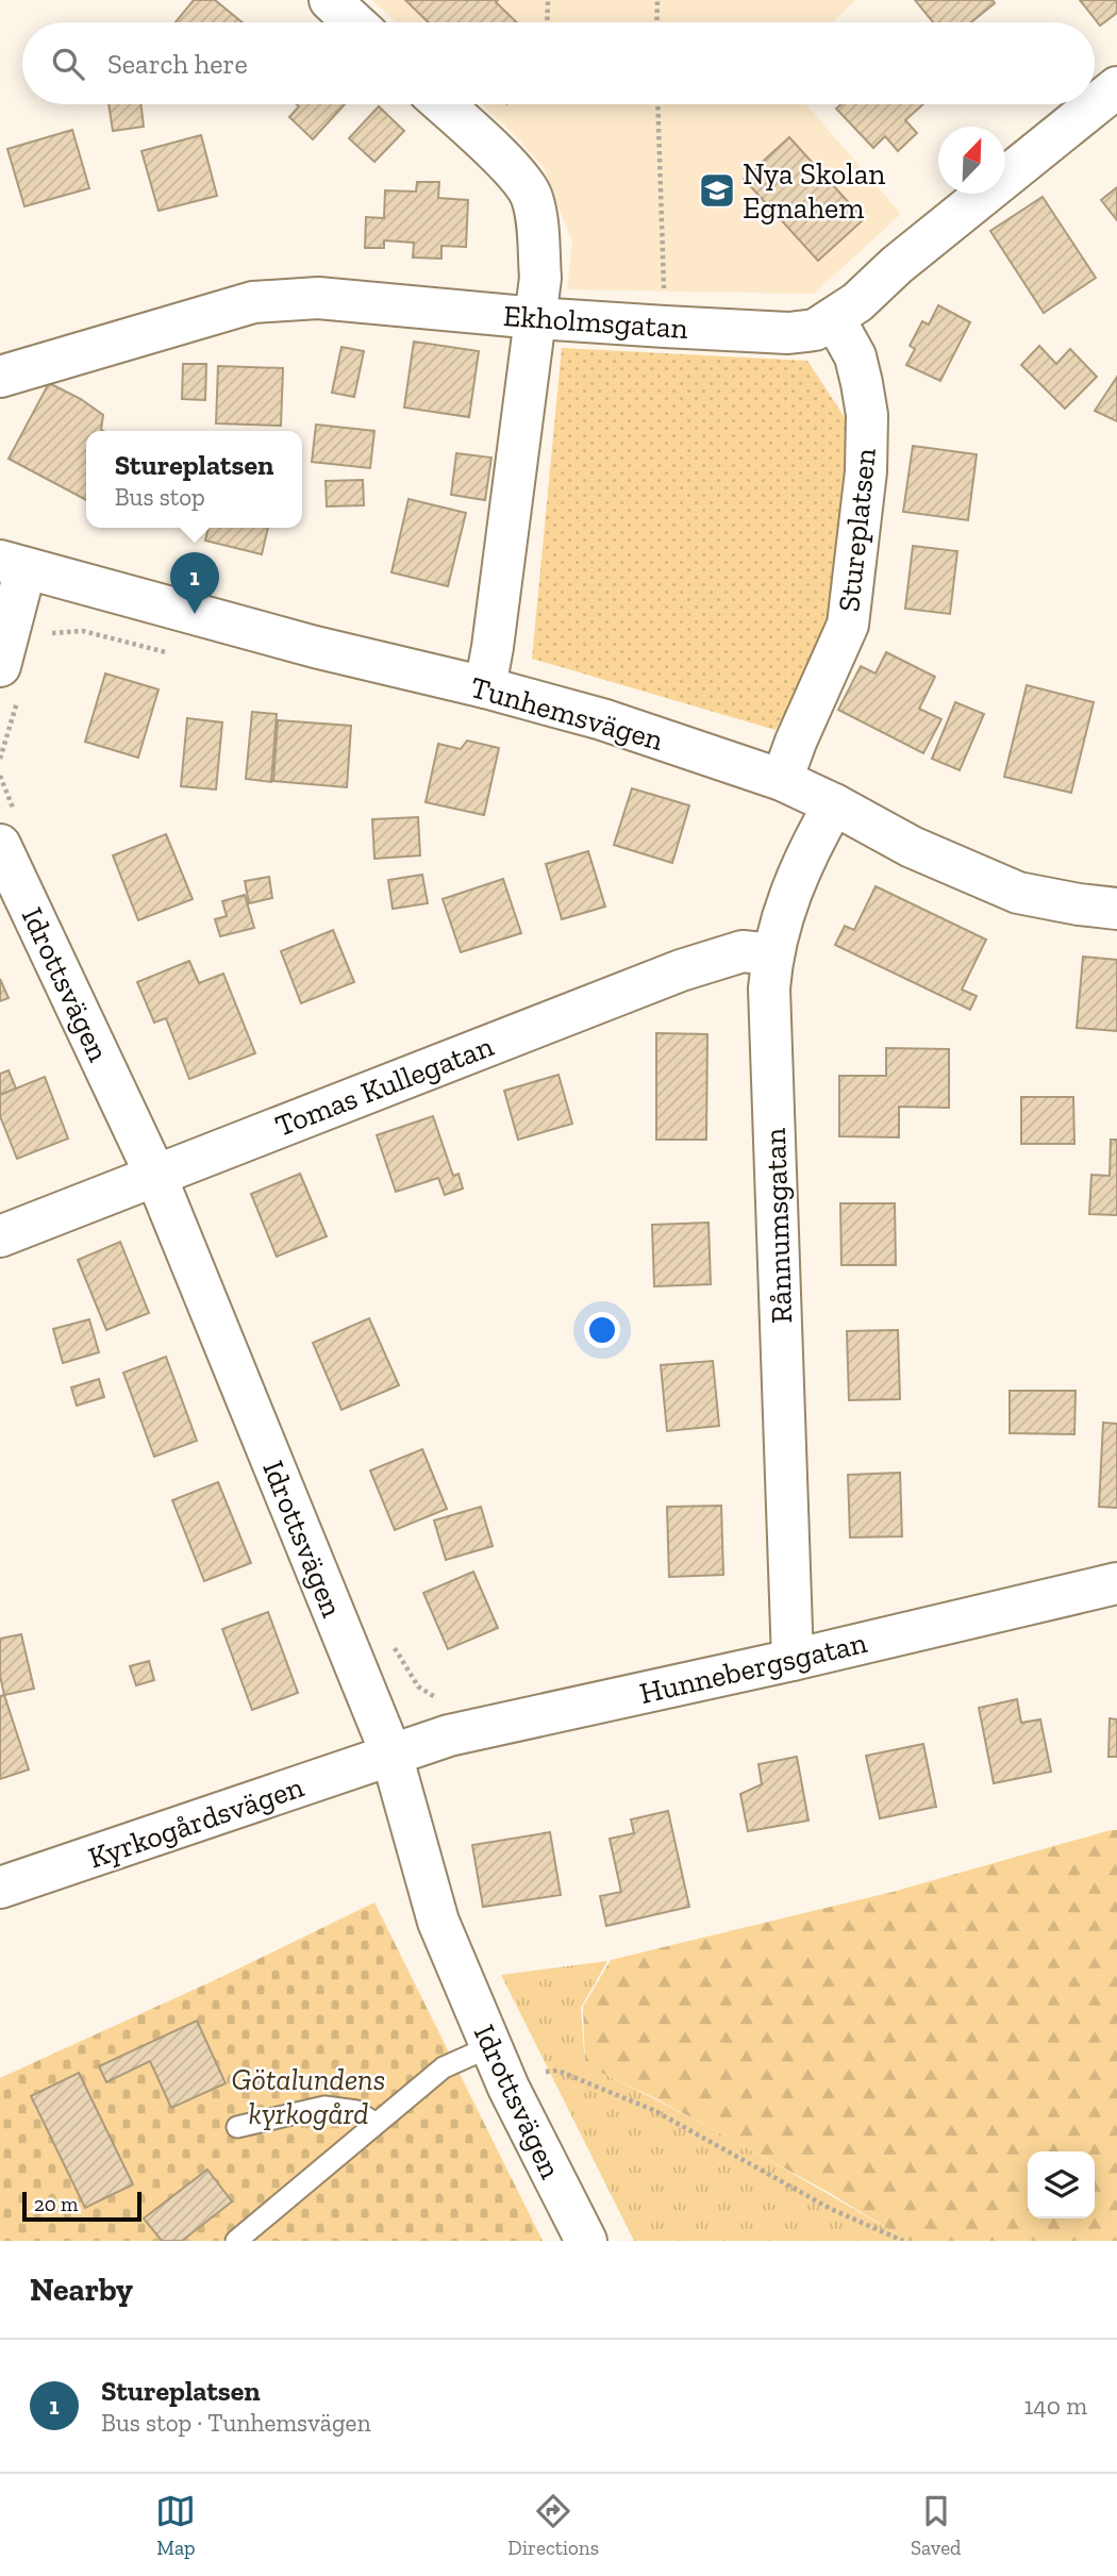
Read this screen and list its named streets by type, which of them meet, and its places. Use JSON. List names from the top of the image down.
{
  "streets": {
    "street": [
      "Ekholmsgatan",
      "Stureplatsen",
      "Tunhemsvägen",
      "Idrottsvägen",
      "Tomas Kullegatan",
      "Rånnumsgatan",
      "Hunnebergsgatan",
      "Kyrkogårdsvägen"
    ]
  },
  "crossings": [
    ["Ekholmsgatan", "Stureplatsen"],
    ["Stureplatsen", "Tunhemsvägen"],
    ["Tunhemsvägen", "Rånnumsgatan"],
    ["Idrottsvägen", "Tomas Kullegatan"],
    ["Idrottsvägen", "Hunnebergsgatan"],
    ["Idrottsvägen", "Kyrkogårdsvägen"],
    ["Tomas Kullegatan", "Rånnumsgatan"],
    ["Rånnumsgatan", "Hunnebergsgatan"],
    ["Hunnebergsgatan", "Kyrkogårdsvägen"]
  ],
  "parks": ["Götalundens kyrkogård"],
  "places": {
    "school or university": ["Nya Skolan Egnahem"]
  },
  "scale_bar": "20 m",
  "north": "top right",
  "page": {
    "search": "Search here",
    "popup": ["Stureplatsen", "Bus stop"],
    "pins": "1",
    "scale": "20 m",
    "heading": "Nearby",
    "list": [
      {
        "mark": "1",
        "name": "Stureplatsen",
        "note": "Bus stop · Tunhemsvägen",
        "value": "140 m"
      }
    ],
    "nav": ["Map", "Directions", "Saved"]
  }
}
